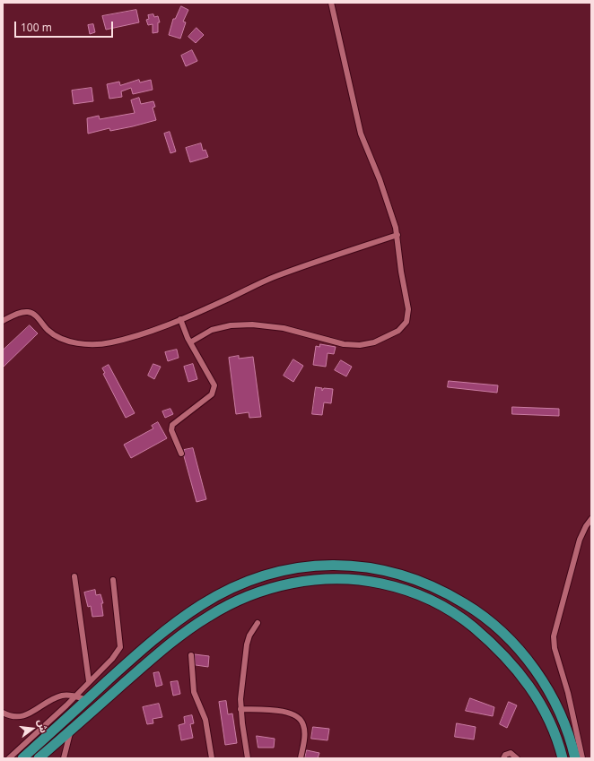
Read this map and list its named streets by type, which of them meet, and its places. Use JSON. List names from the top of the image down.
{
  "scale_bar": "100 m",
  "north": "right"
}
